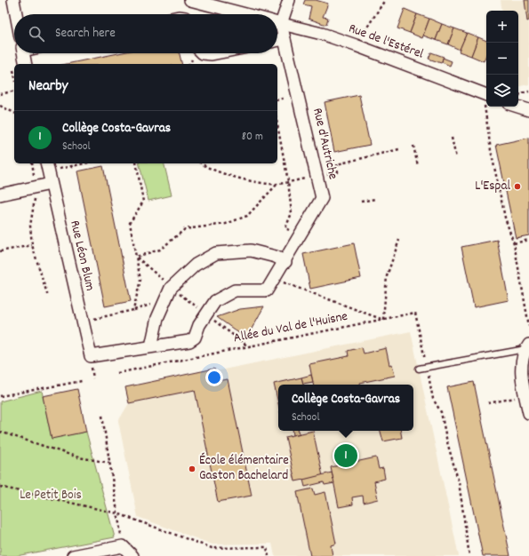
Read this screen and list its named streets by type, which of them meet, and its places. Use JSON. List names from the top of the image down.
{
  "streets": {
    "street": ["Rue de l'Estérel", "Rue d'Autriche", "Rue Léon Blum"],
    "path": ["Allée du Val de l'Huisne"]
  },
  "crossings": [
    ["Rue d'Autriche", "Rue Léon Blum"]
  ],
  "parks": ["Le Petit Bois"],
  "places": ["L'Espal", "École élémentaire Gaston Bachelard"],
  "page": {
    "map_buttons": ["+", "−"],
    "search": "Search here",
    "heading": "Nearby",
    "list": [
      {
        "mark": "1",
        "name": "Collège Costa-Gavras",
        "note": "School",
        "value": "80 m"
      }
    ],
    "popup": ["Collège Costa-Gavras", "School"],
    "pins": "1"
  }
}
